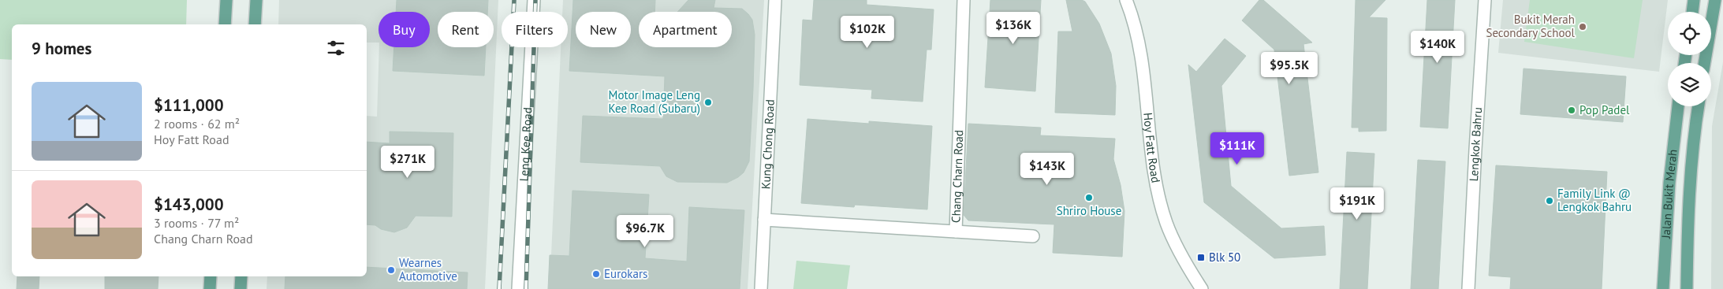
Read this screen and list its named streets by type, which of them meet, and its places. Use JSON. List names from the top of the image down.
{
  "streets": {
    "main road": ["Jalan Bukit Merah"],
    "street": [
      "Kung Chong Road",
      "Lengkok Bahru",
      "Leng Kee Road",
      "Hoy Fatt Road",
      "Chang Charn Road"
    ]
  },
  "crossings": [
    ["Kung Chong Road", "Chang Charn Road"]
  ],
  "places": {
    "other": [
      "Bukit Merah Secondary School",
      "Motor Image Leng Kee Road (Subaru)",
      "Pop Padel",
      "Shriro House",
      "Family Link @ Lengkok Bahru",
      "Wearnes Automotive",
      "Eurokars"
    ],
    "transit": ["Blk 50"]
  },
  "page": {
    "price": [
      "$136K",
      "$102K",
      "$140K",
      "$95.5K",
      "$111K",
      "$271K",
      "$143K",
      "$191K",
      "$96.7K"
    ],
    "chip": [
      "Buy",
      "Rent",
      "Filters",
      "New",
      "Apartment"
    ],
    "heading": "9 homes",
    "list": [
      {
        "name": "$111,000",
        "note": "2 rooms · 62 m² · Hoy Fatt Road"
      },
      {
        "name": "$143,000",
        "note": "3 rooms · 77 m² · Chang Charn Road"
      }
    ]
  }
}
